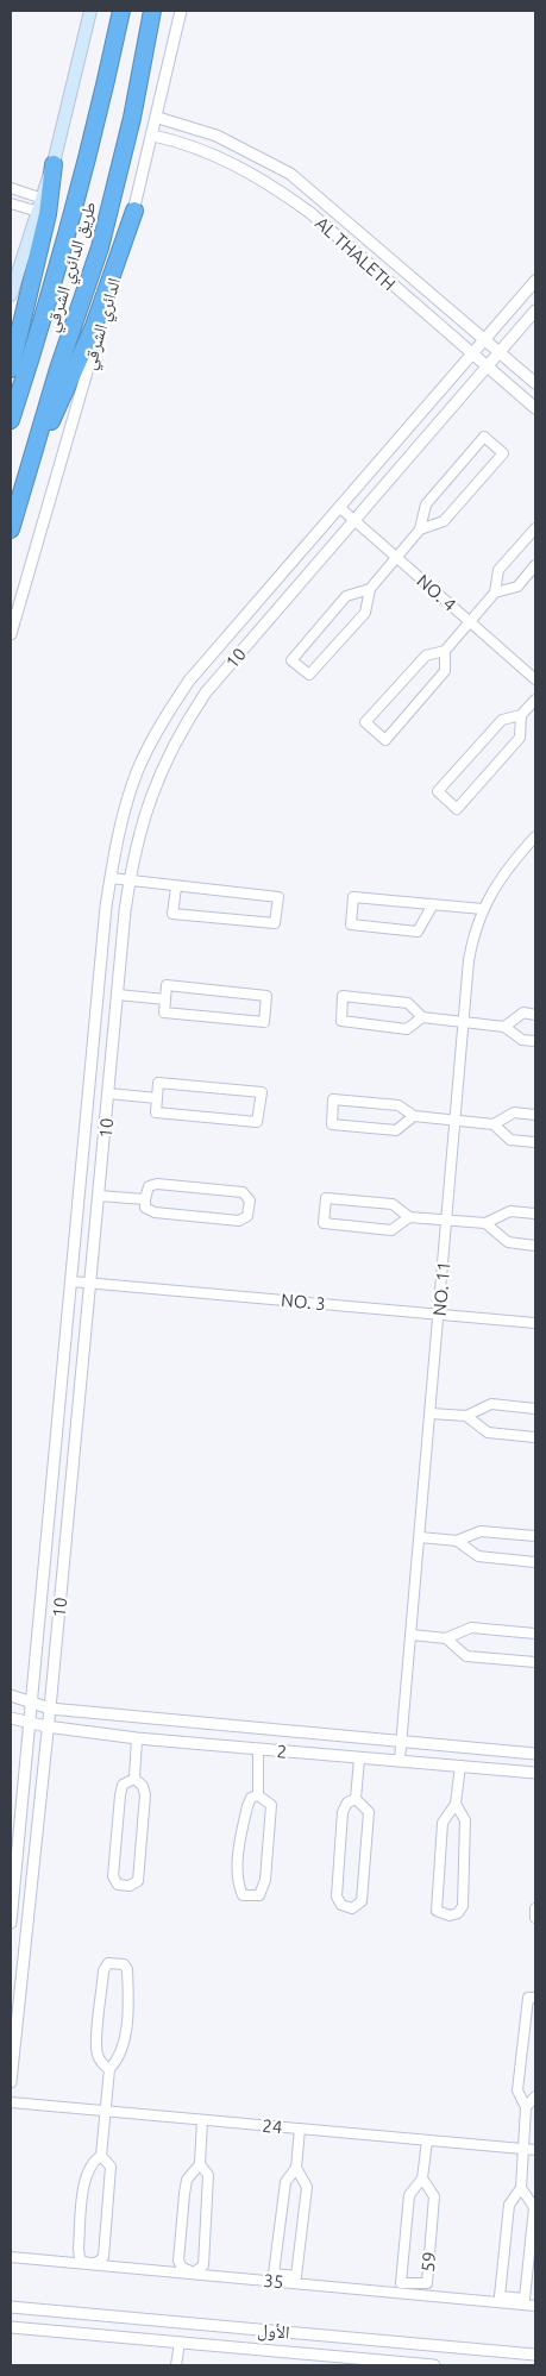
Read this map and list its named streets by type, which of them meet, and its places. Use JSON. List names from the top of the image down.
{
  "streets": {
    "highway": ["طريق الدائري الشرقي"],
    "street": [
      "AL THALETH",
      "الدائري الشرقي",
      "NO. 4",
      "10",
      "NO. 11",
      "NO. 3",
      "2",
      "24",
      "59",
      "35",
      "الأول"
    ]
  },
  "crossings": [
    ["AL THALETH", "الدائري الشرقي"],
    ["AL THALETH", "10"],
    ["NO. 4", "10"],
    ["10", "NO. 3"],
    ["10", "2"],
    ["NO. 11", "NO. 3"],
    ["NO. 11", "2"],
    ["24", "59"]
  ]
}
